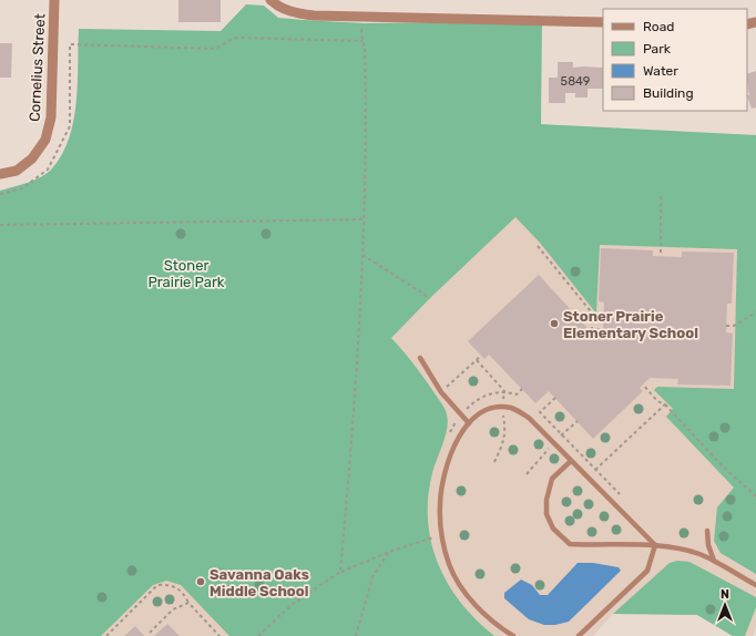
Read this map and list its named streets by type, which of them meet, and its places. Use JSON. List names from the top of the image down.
{
  "streets": {
    "street": ["Cornelius Street"]
  },
  "parks": ["Stoner Prairie Park"],
  "places": ["Stoner Prairie Elementary School", "Savanna Oaks Middle School"],
  "house_numbers": ["5849"],
  "legend": [
    "Road",
    "Park",
    "Water",
    "Building"
  ],
  "north": "top"
}
